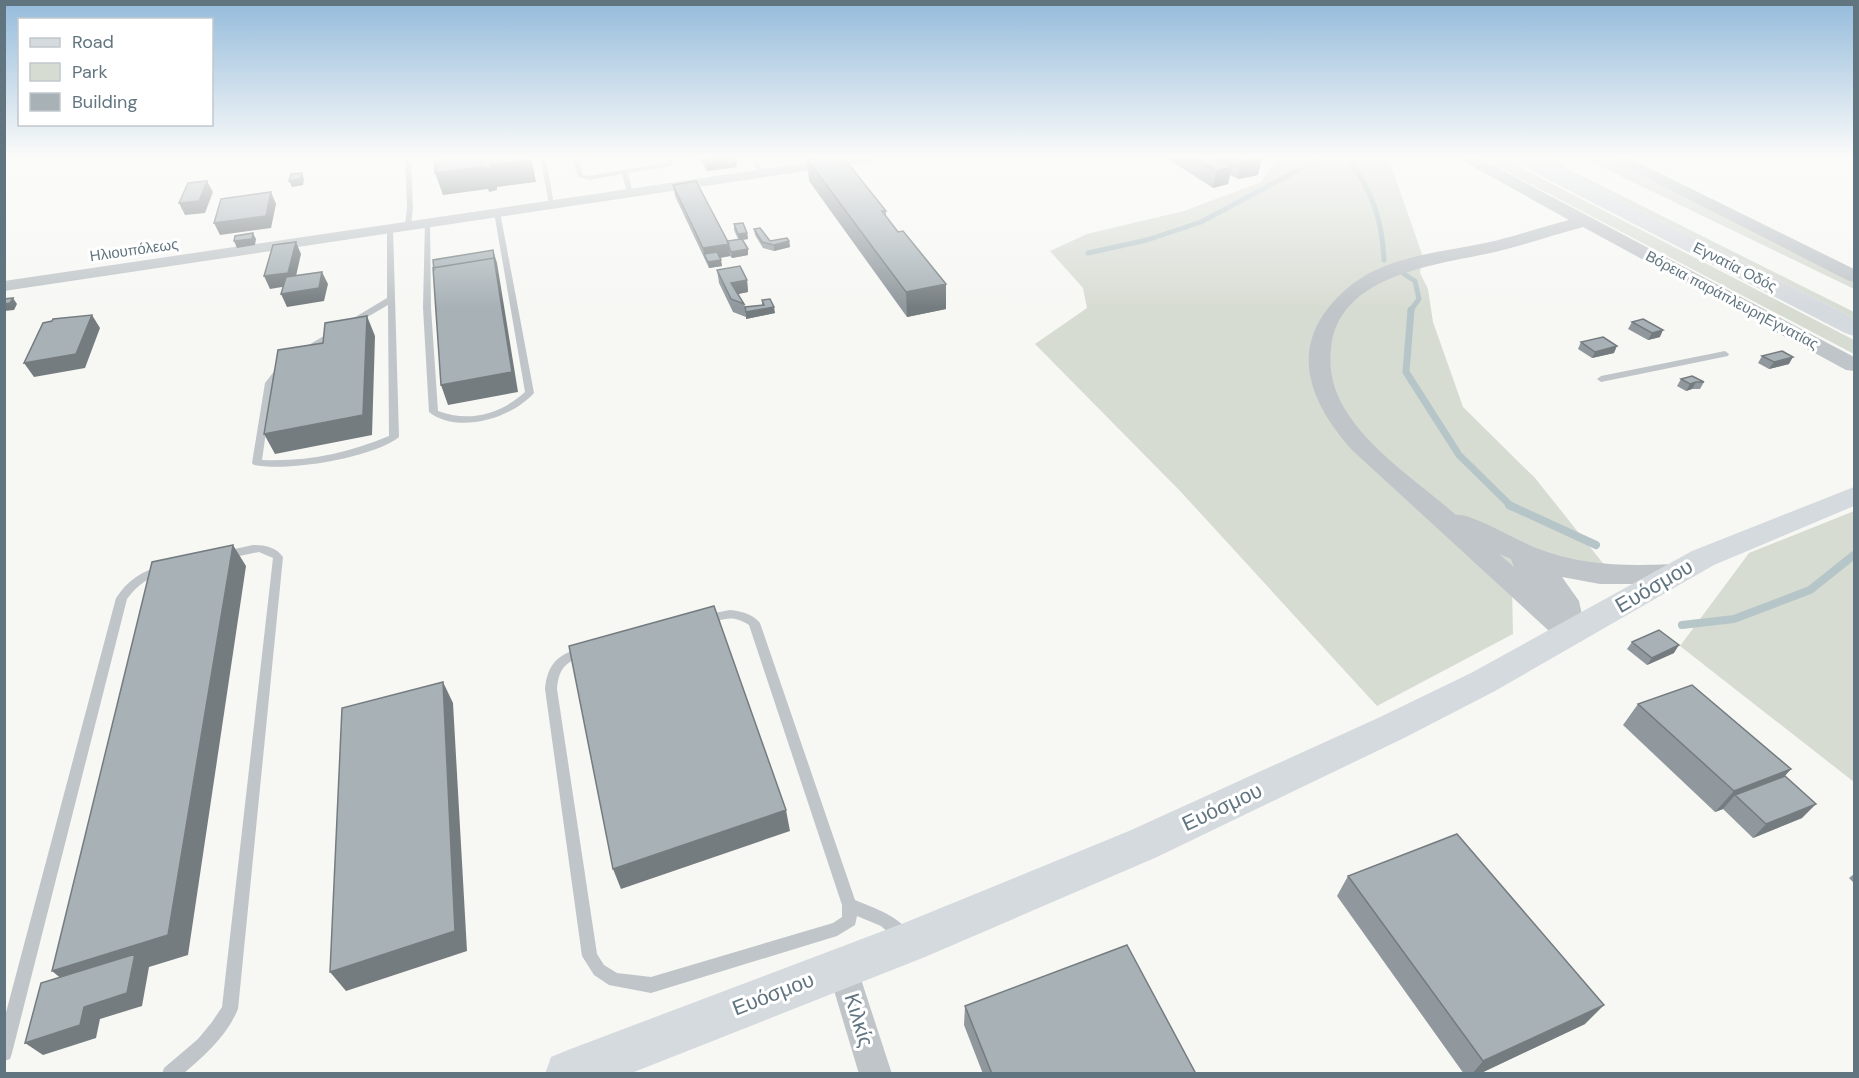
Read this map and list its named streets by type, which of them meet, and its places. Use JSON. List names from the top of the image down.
{
  "streets": {
    "highway": ["Εγνατία Οδός"],
    "main road": ["Ευόσμου"],
    "street": ["Ηλιουπόλεως", "Βόρεια παράπλευρηΕγνατίας", "Κιλκίς"]
  },
  "crossings": [
    ["Ευόσμου", "Κιλκίς"]
  ],
  "legend": ["Road", "Park", "Building"]
}
